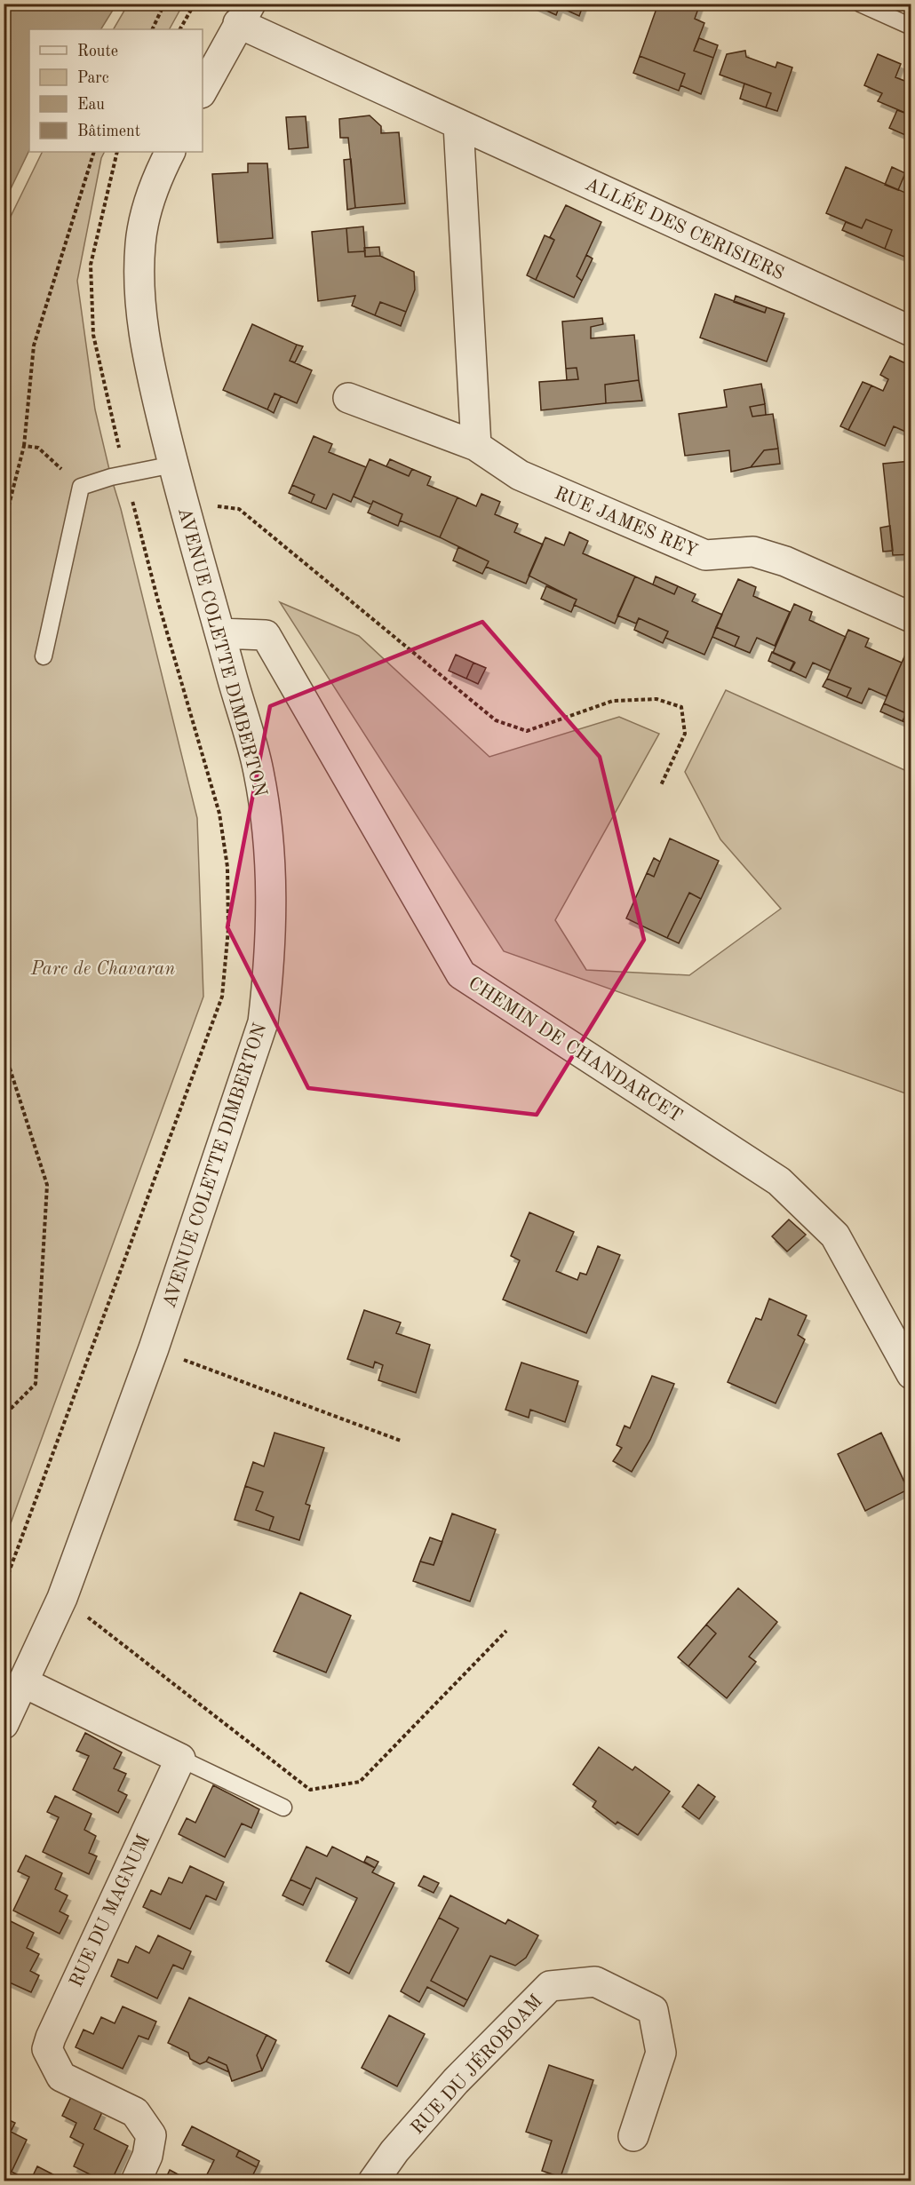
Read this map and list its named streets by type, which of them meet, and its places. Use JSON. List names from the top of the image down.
{
  "streets": {
    "street": [
      "ALLÉE DES CERISIERS",
      "RUE JAMES REY",
      "AVENUE COLETTE DIMBERTON",
      "CHEMIN DE CHANDARCET",
      "RUE DU MAGNUM",
      "RUE DU JÉROBOAM"
    ]
  },
  "crossings": [
    ["AVENUE COLETTE DIMBERTON", "CHEMIN DE CHANDARCET"]
  ],
  "parks": ["Parc de Chavaran"],
  "legend": [
    "Route",
    "Parc",
    "Eau",
    "Bâtiment"
  ]
}
